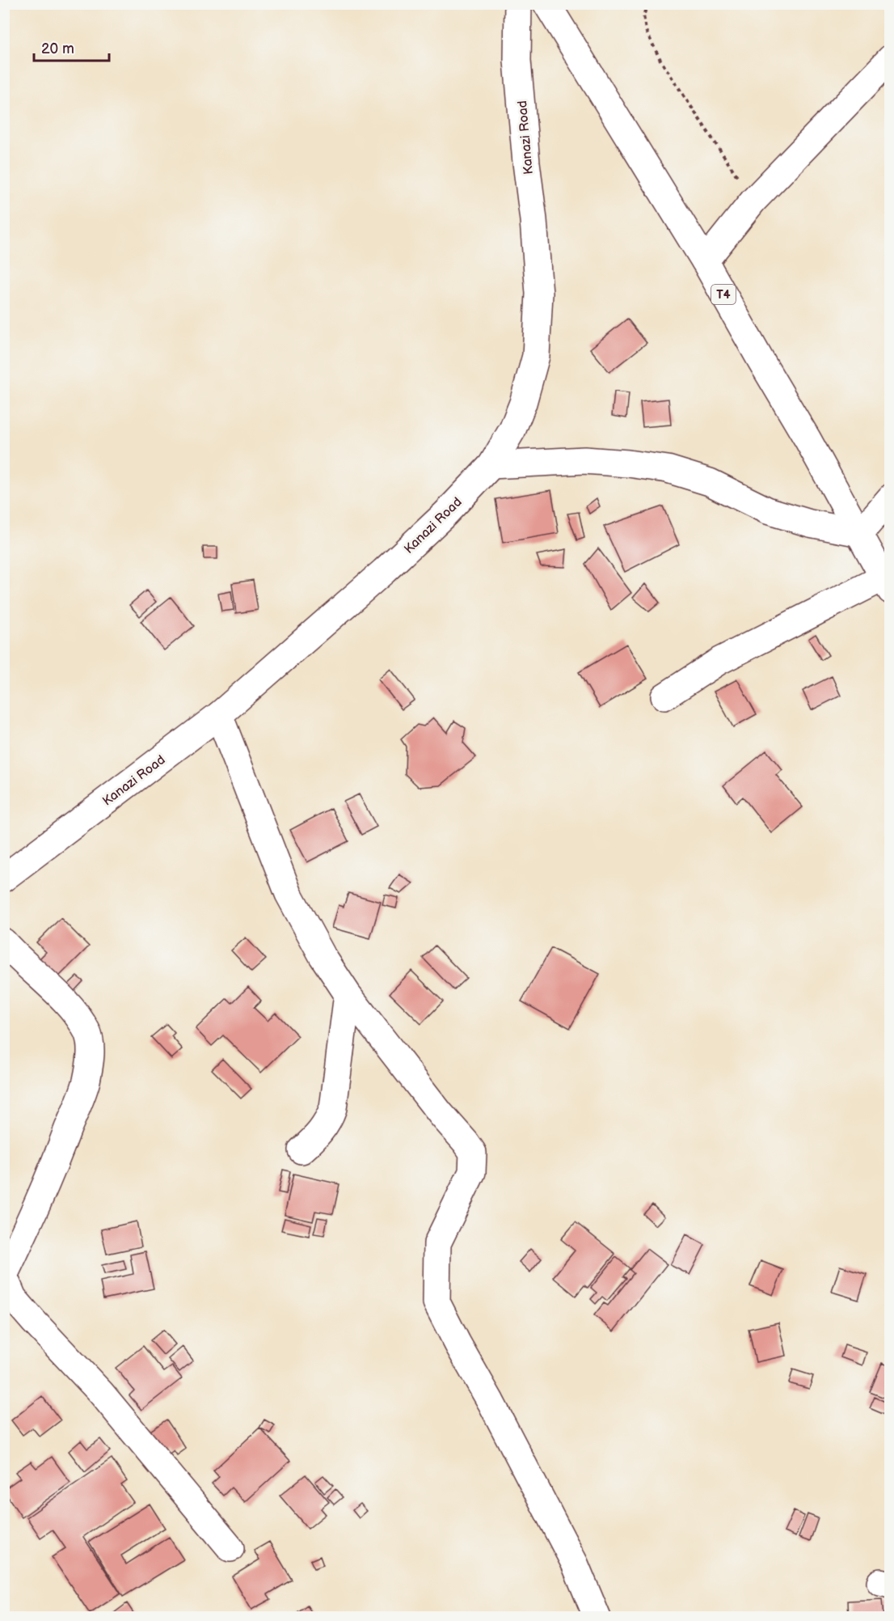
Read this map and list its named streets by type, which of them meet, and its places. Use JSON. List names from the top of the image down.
{
  "streets": {
    "main road": ["Kanazi Road", "T4"]
  },
  "scale_bar": "20 m"
}
